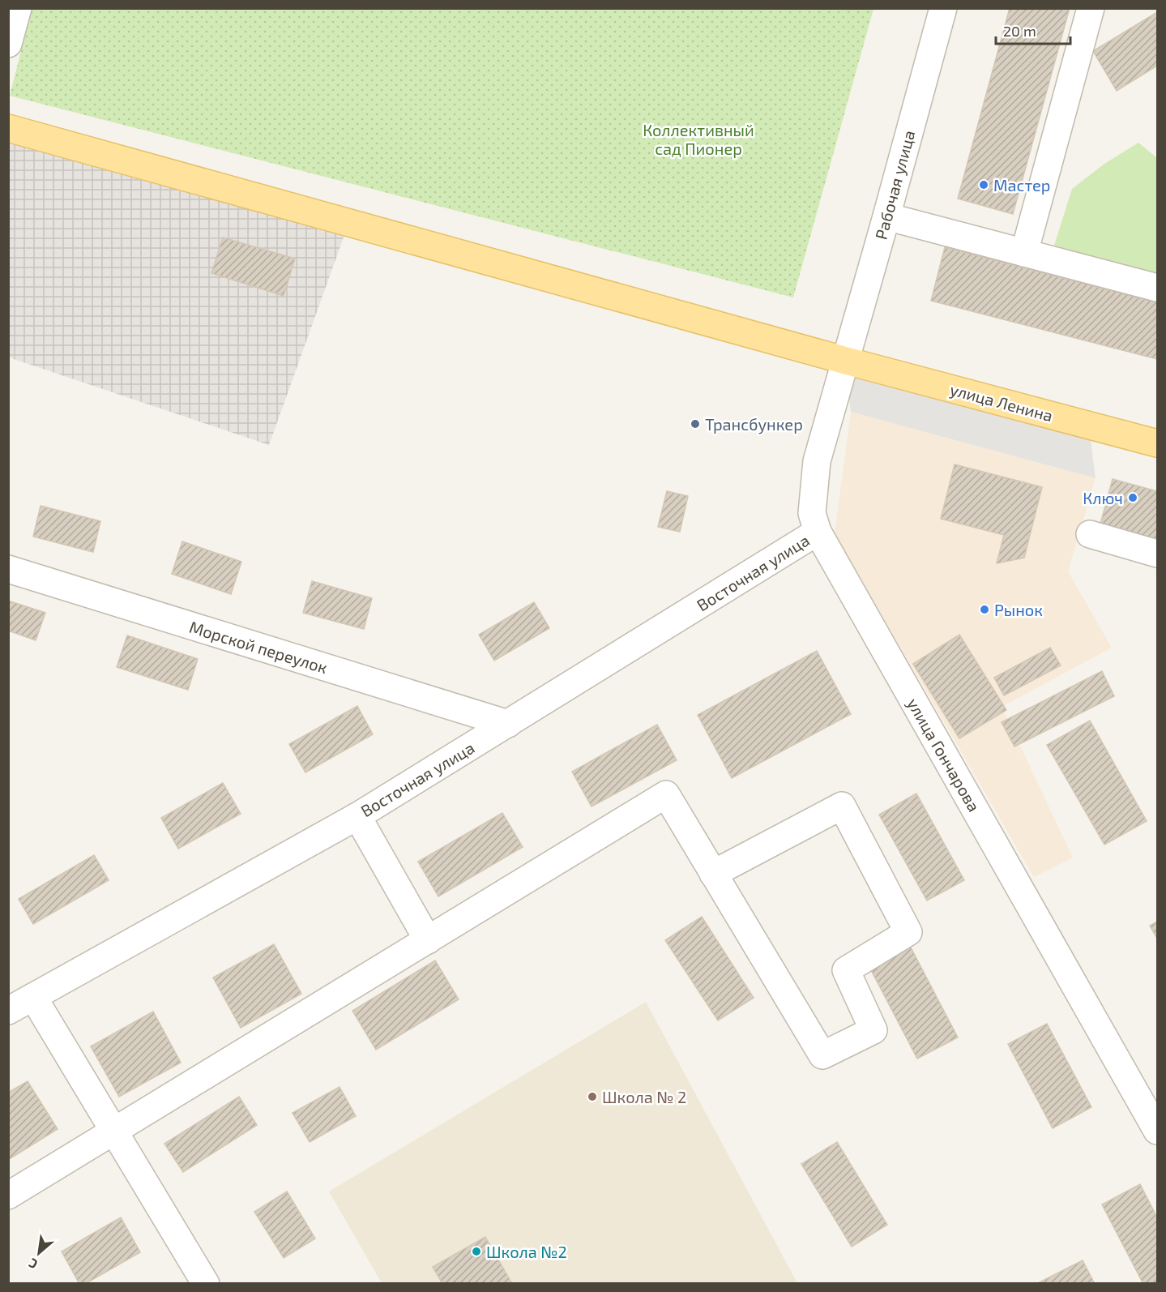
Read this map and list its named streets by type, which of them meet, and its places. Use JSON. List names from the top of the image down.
{
  "streets": {
    "main road": ["улица Ленина"],
    "street": [
      "Рабочая улица",
      "Восточная улица",
      "Морской переулок",
      "улица Гончарова"
    ]
  },
  "crossings": [
    ["Рабочая улица", "улица Ленина"],
    ["Рабочая улица", "улица Гончарова"],
    ["улица Ленина", "улица Гончарова"],
    ["Восточная улица", "Морской переулок"],
    ["Восточная улица", "улица Гончарова"]
  ],
  "parks": ["Коллективный сад Пионер"],
  "places": [
    "Мастер",
    "Трансбункер",
    "Ключ",
    "Рынок",
    "Школа № 2",
    "Школа №2"
  ],
  "scale_bar": "20 m",
  "north": "bottom left"
}
